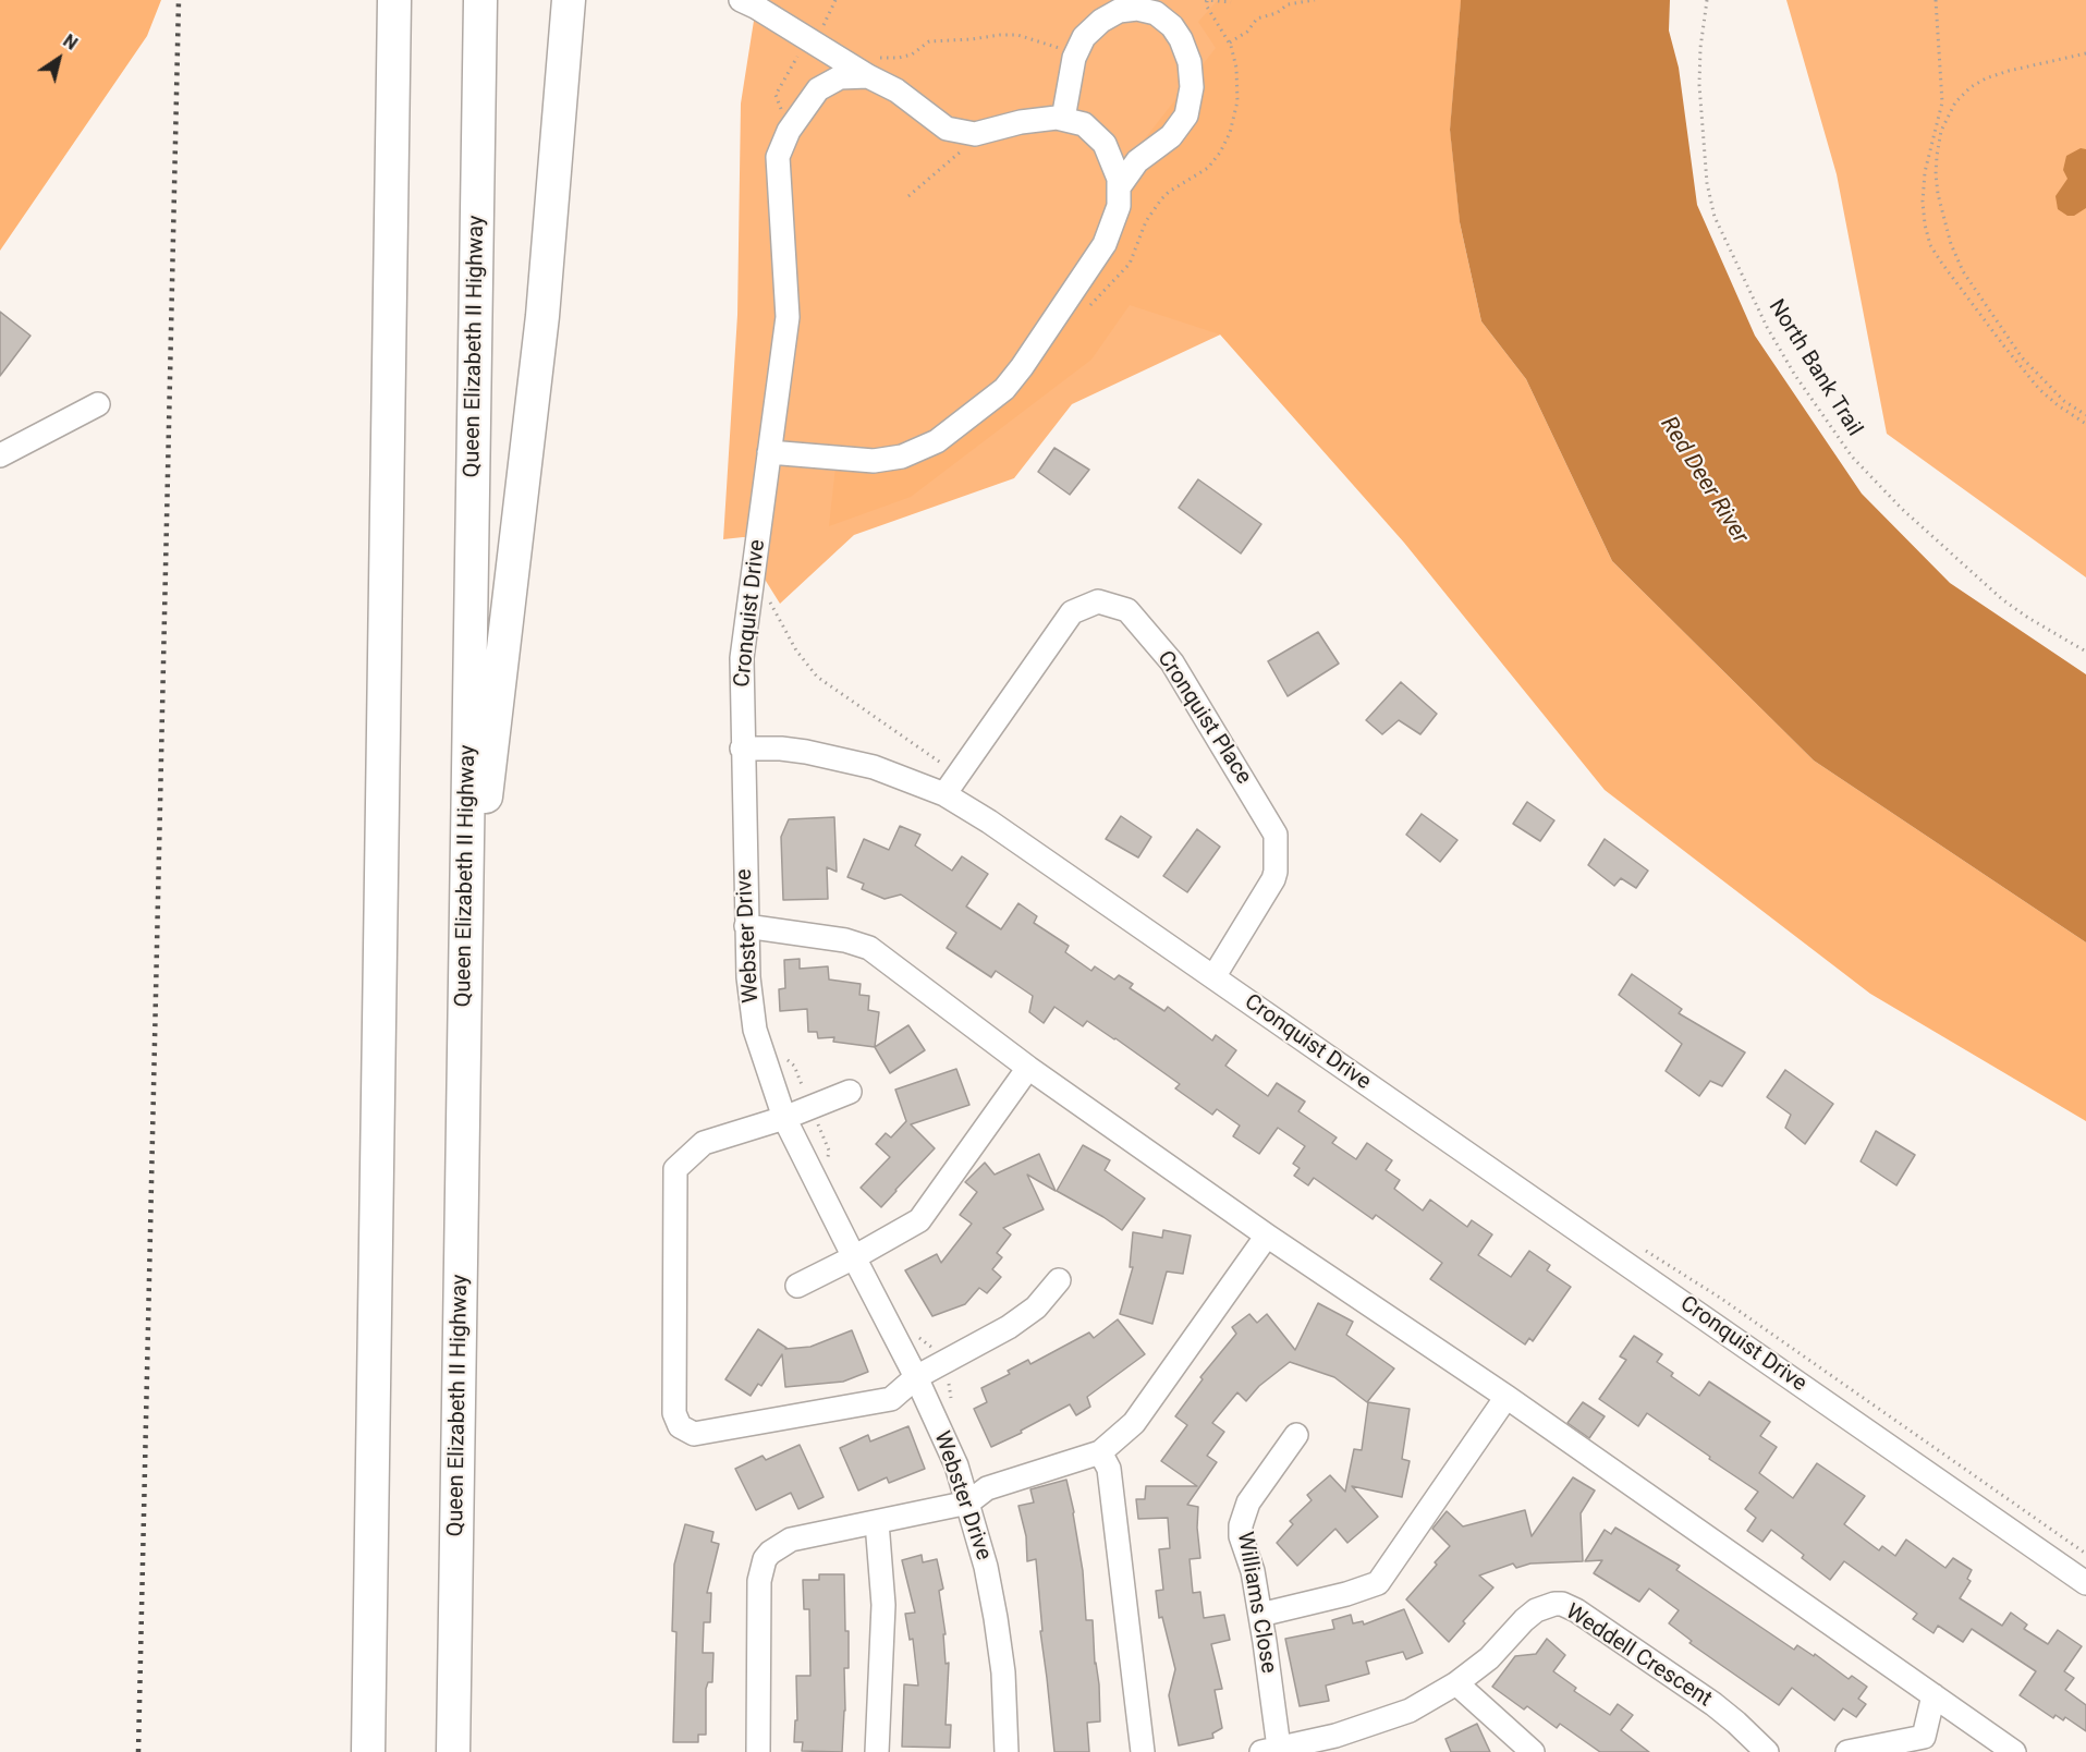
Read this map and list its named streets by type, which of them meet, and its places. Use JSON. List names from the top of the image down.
{
  "streets": {
    "highway": ["Queen Elizabeth II Highway"],
    "street": [
      "Cronquist Drive",
      "Cronquist Place",
      "Webster Drive",
      "Williams Close",
      "Weddell Crescent"
    ],
    "path": ["North Bank Trail"]
  },
  "crossings": [
    ["Cronquist Drive", "Cronquist Place"],
    ["Cronquist Drive", "Webster Drive"],
    ["Williams Close", "Weddell Crescent"]
  ],
  "water": ["Red Deer River"],
  "north": "top right"
}
